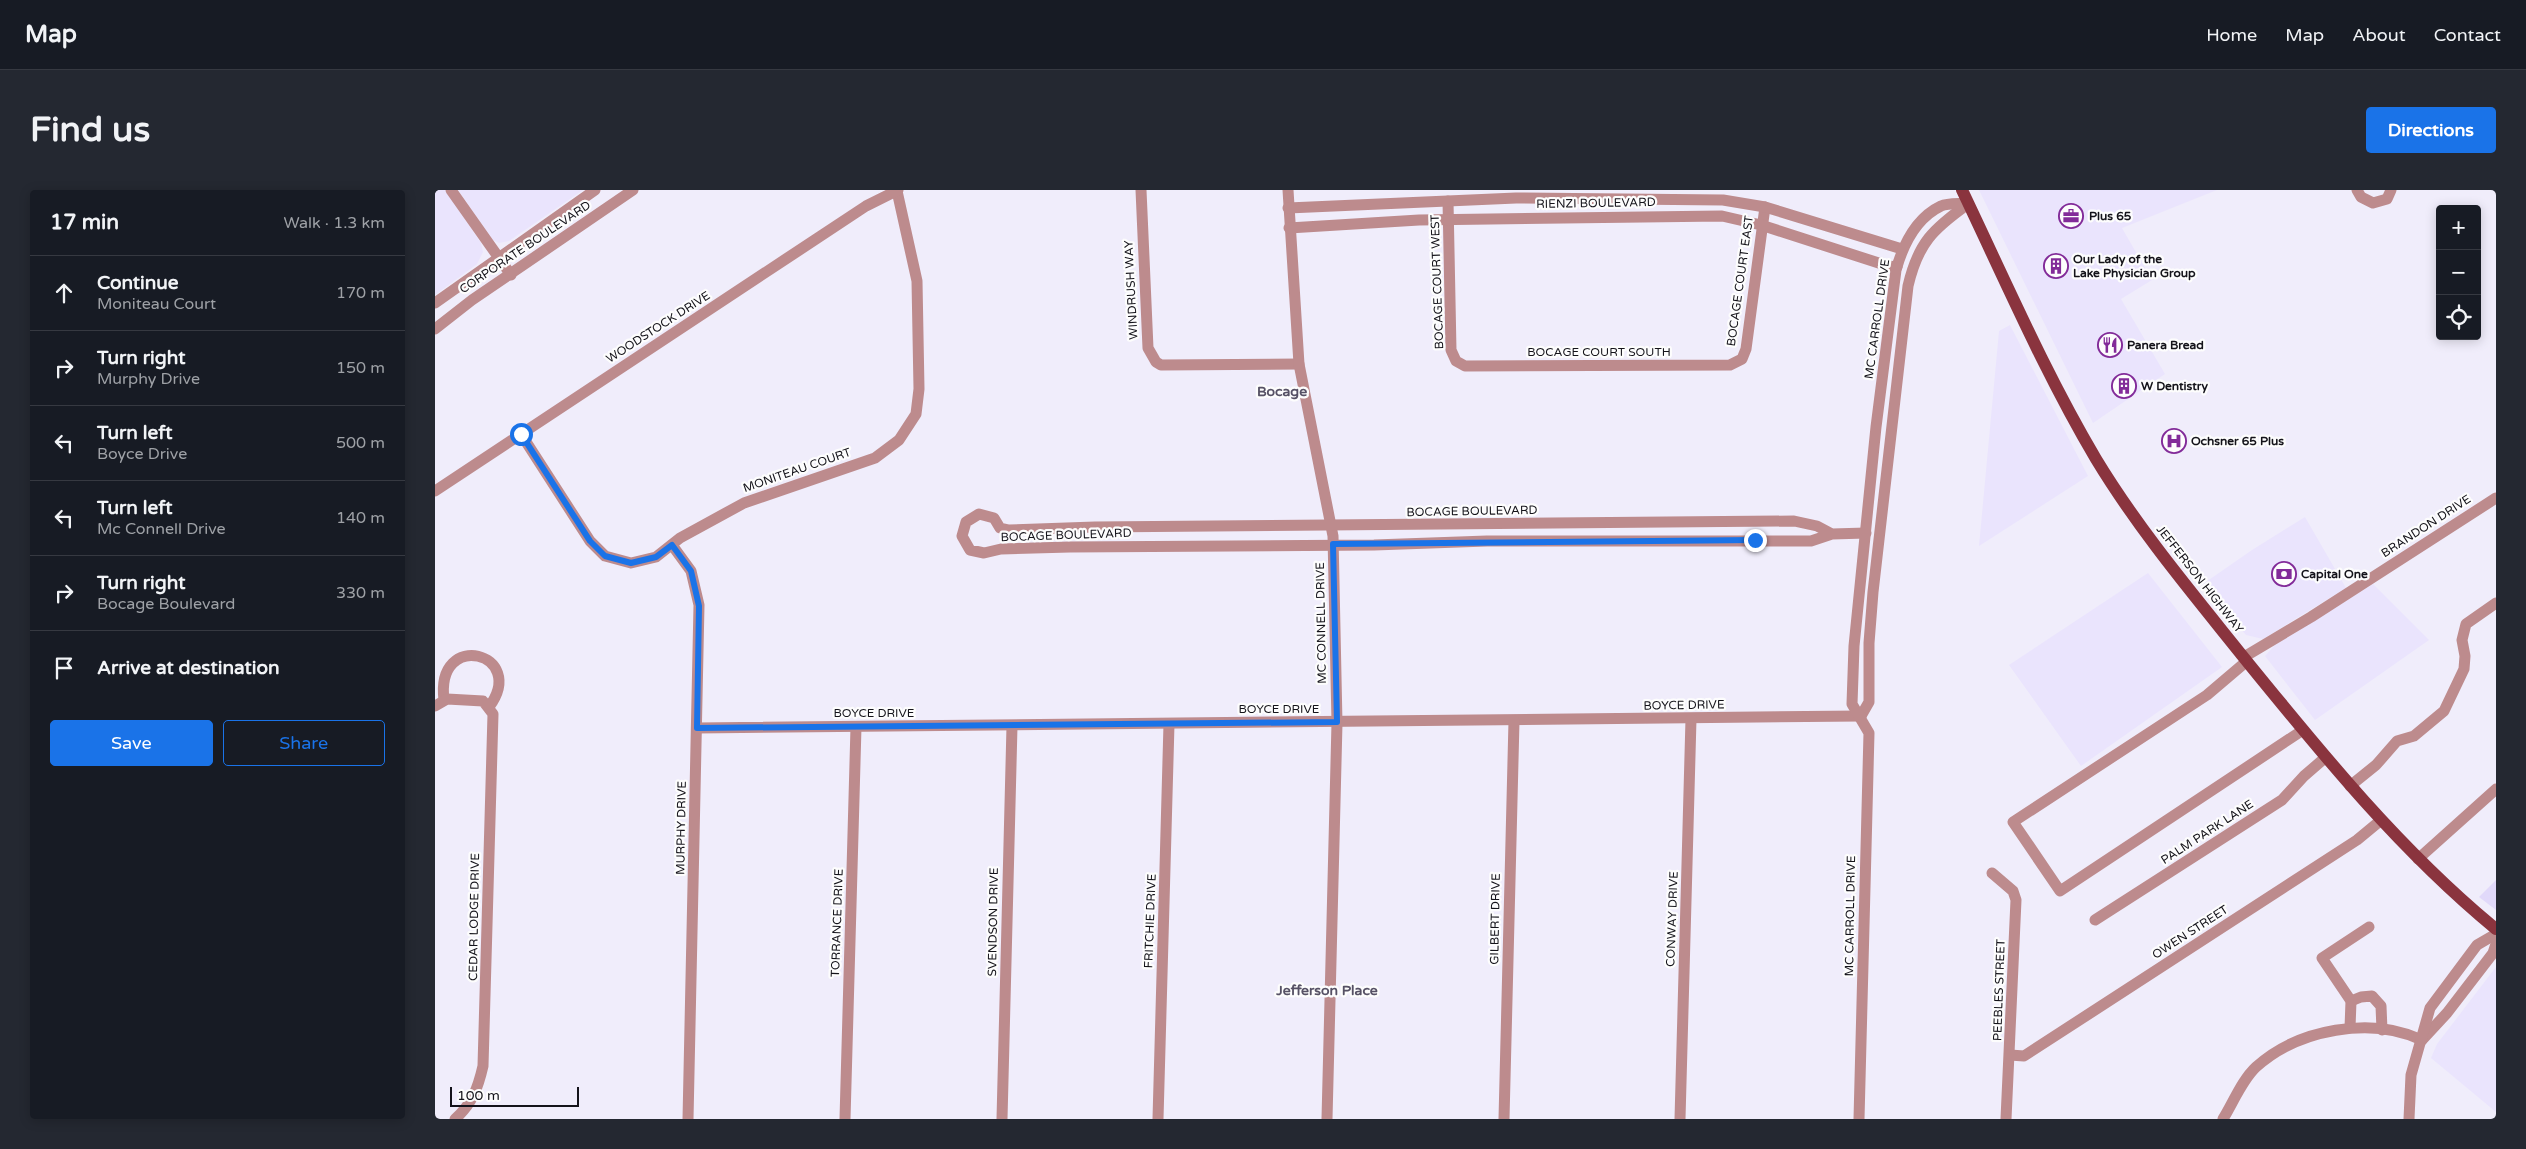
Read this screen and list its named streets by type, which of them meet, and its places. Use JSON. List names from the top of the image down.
{
  "streets": {
    "main road": ["JEFFERSON HIGHWAY"],
    "street": [
      "RIENZI BOULEVARD",
      "CORPORATE BOULEVARD",
      "BOCAGE COURT EAST",
      "BOCAGE COURT WEST",
      "WINDRUSH WAY",
      "MC CARROLL DRIVE",
      "WOODSTOCK DRIVE",
      "BOCAGE COURT SOUTH",
      "MONITEAU COURT",
      "BOCAGE BOULEVARD",
      "BRANDON DRIVE",
      "MC CONNELL DRIVE",
      "BOYCE DRIVE",
      "MURPHY DRIVE",
      "PALM PARK LANE",
      "CEDAR LODGE DRIVE",
      "GILBERT DRIVE",
      "CONWAY DRIVE",
      "FRITCHIE DRIVE",
      "SVENDSON DRIVE",
      "TORRANCE DRIVE",
      "OWEN STREET",
      "PEEBLES STREET"
    ]
  },
  "crossings": [
    ["RIENZI BOULEVARD", "BOCAGE COURT EAST"],
    ["RIENZI BOULEVARD", "BOCAGE COURT WEST"],
    ["RIENZI BOULEVARD", "MC CARROLL DRIVE"],
    ["RIENZI BOULEVARD", "MC CONNELL DRIVE"],
    ["BOCAGE COURT EAST", "BOCAGE COURT SOUTH"],
    ["BOCAGE COURT WEST", "BOCAGE COURT SOUTH"],
    ["WINDRUSH WAY", "MC CONNELL DRIVE"],
    ["MC CARROLL DRIVE", "BOCAGE BOULEVARD"],
    ["MC CARROLL DRIVE", "JEFFERSON HIGHWAY"],
    ["MC CARROLL DRIVE", "BOYCE DRIVE"],
    ["WOODSTOCK DRIVE", "MONITEAU COURT"],
    ["MONITEAU COURT", "MURPHY DRIVE"],
    ["BOCAGE BOULEVARD", "MC CONNELL DRIVE"],
    ["BRANDON DRIVE", "JEFFERSON HIGHWAY"],
    ["JEFFERSON HIGHWAY", "PALM PARK LANE"],
    ["JEFFERSON HIGHWAY", "OWEN STREET"],
    ["MC CONNELL DRIVE", "BOYCE DRIVE"],
    ["BOYCE DRIVE", "MURPHY DRIVE"],
    ["BOYCE DRIVE", "GILBERT DRIVE"],
    ["BOYCE DRIVE", "CONWAY DRIVE"],
    ["BOYCE DRIVE", "FRITCHIE DRIVE"],
    ["BOYCE DRIVE", "SVENDSON DRIVE"],
    ["BOYCE DRIVE", "TORRANCE DRIVE"],
    ["OWEN STREET", "PEEBLES STREET"]
  ],
  "districts": ["Bocage", "Jefferson Place"],
  "places": {
    "office": ["Plus 65"],
    "building": ["Our Lady of the Lake Physician Group", "W Dentistry"],
    "restaurant": ["Panera Bread"],
    "hospital": ["Ochsner 65 Plus"],
    "bank": ["Capital One"]
  },
  "scale_bar": "100 m",
  "page": {
    "header": "Map",
    "nav": [
      "Home",
      "Map",
      "About",
      "Contact"
    ],
    "buttons": [
      "Directions",
      ["Save", "Share"]
    ],
    "title": "Find us",
    "heading": ["17 min", "Walk · 1.3 km"],
    "map_buttons": ["+", "−"],
    "list": [
      ["Continue", "Moniteau Court", "170 m"],
      ["Turn right", "Murphy Drive", "150 m"],
      ["Turn left", "Boyce Drive", "500 m"],
      ["Turn left", "Mc Connell Drive", "140 m"],
      ["Turn right", "Bocage Boulevard", "330 m"],
      "Arrive at destination"
    ],
    "scale": "100 m"
  }
}
